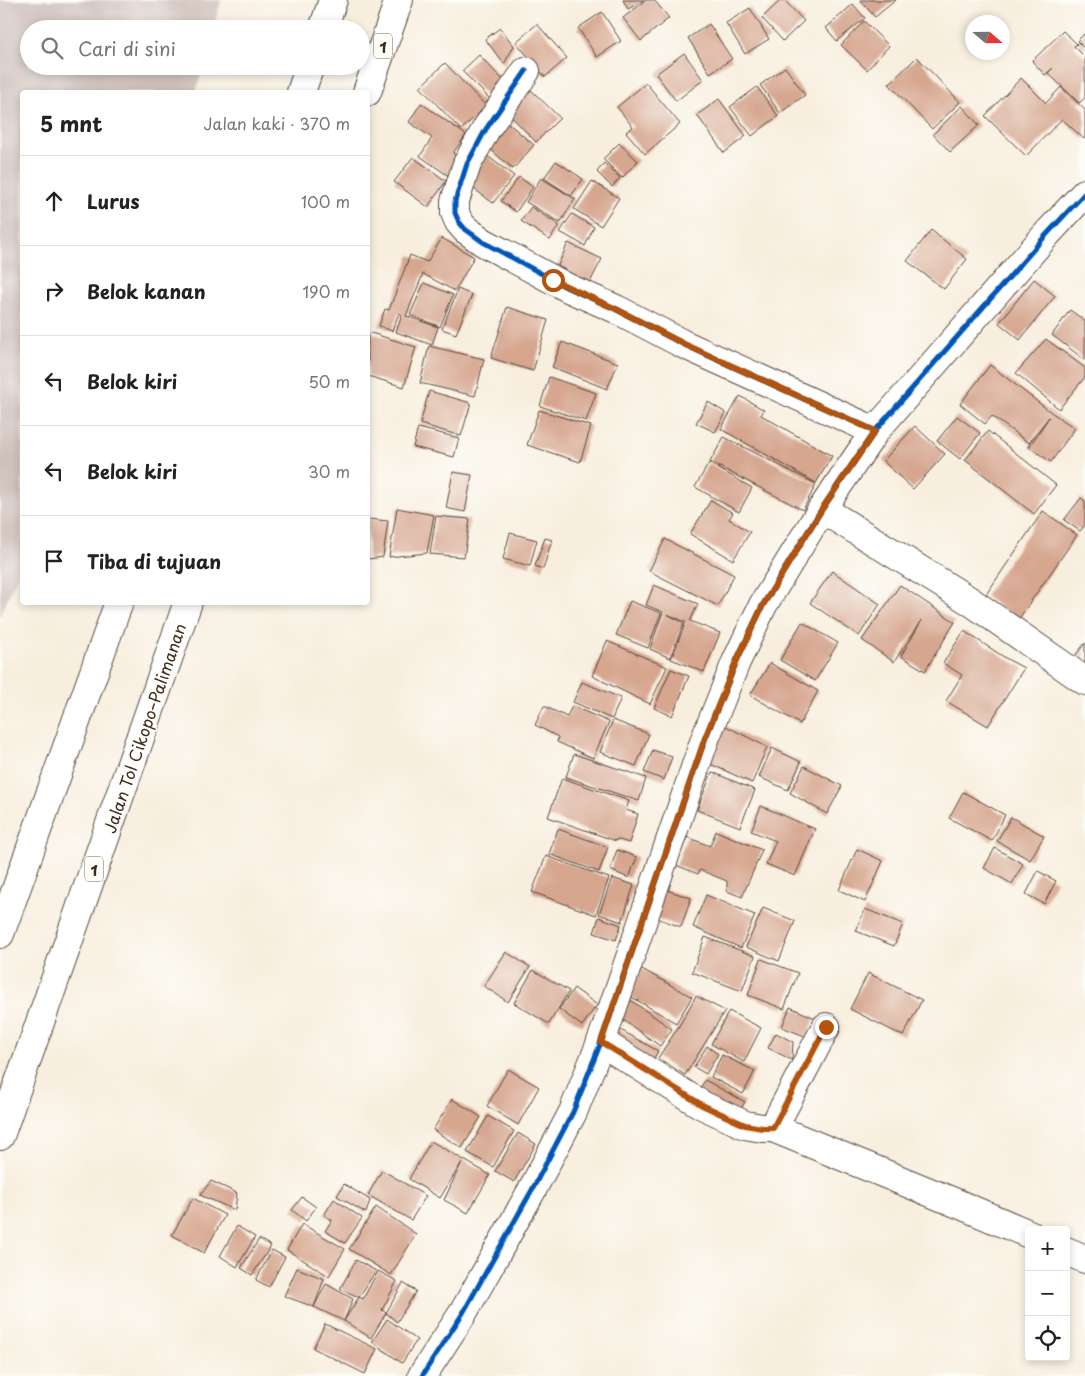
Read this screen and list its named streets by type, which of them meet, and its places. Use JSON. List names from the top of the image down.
{
  "streets": {
    "main road": ["1", "Jalan Tol Cikopo–Palimanan"]
  },
  "north": "right",
  "page": {
    "search": "Cari di sini",
    "heading": ["5 mnt", "Jalan kaki · 370 m"],
    "list": [
      ["Lurus", "100 m"],
      ["Belok kanan", "190 m"],
      ["Belok kiri", "50 m"],
      ["Belok kiri", "30 m"],
      "Tiba di tujuan"
    ],
    "map_buttons": ["+", "−"]
  }
}
